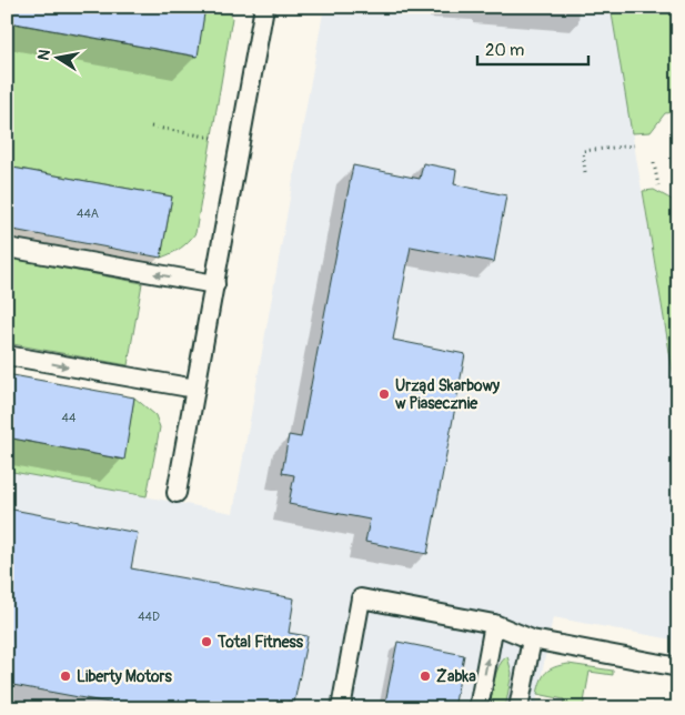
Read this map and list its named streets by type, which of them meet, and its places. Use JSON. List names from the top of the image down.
{
  "places": [
    "Urząd Skarbowy w Piasecznie",
    "Total Fitness",
    "Liberty Motors",
    "Żabka"
  ],
  "house_numbers": ["44A", "44", "44D"],
  "scale_bar": "20 m",
  "north": "left"
}
